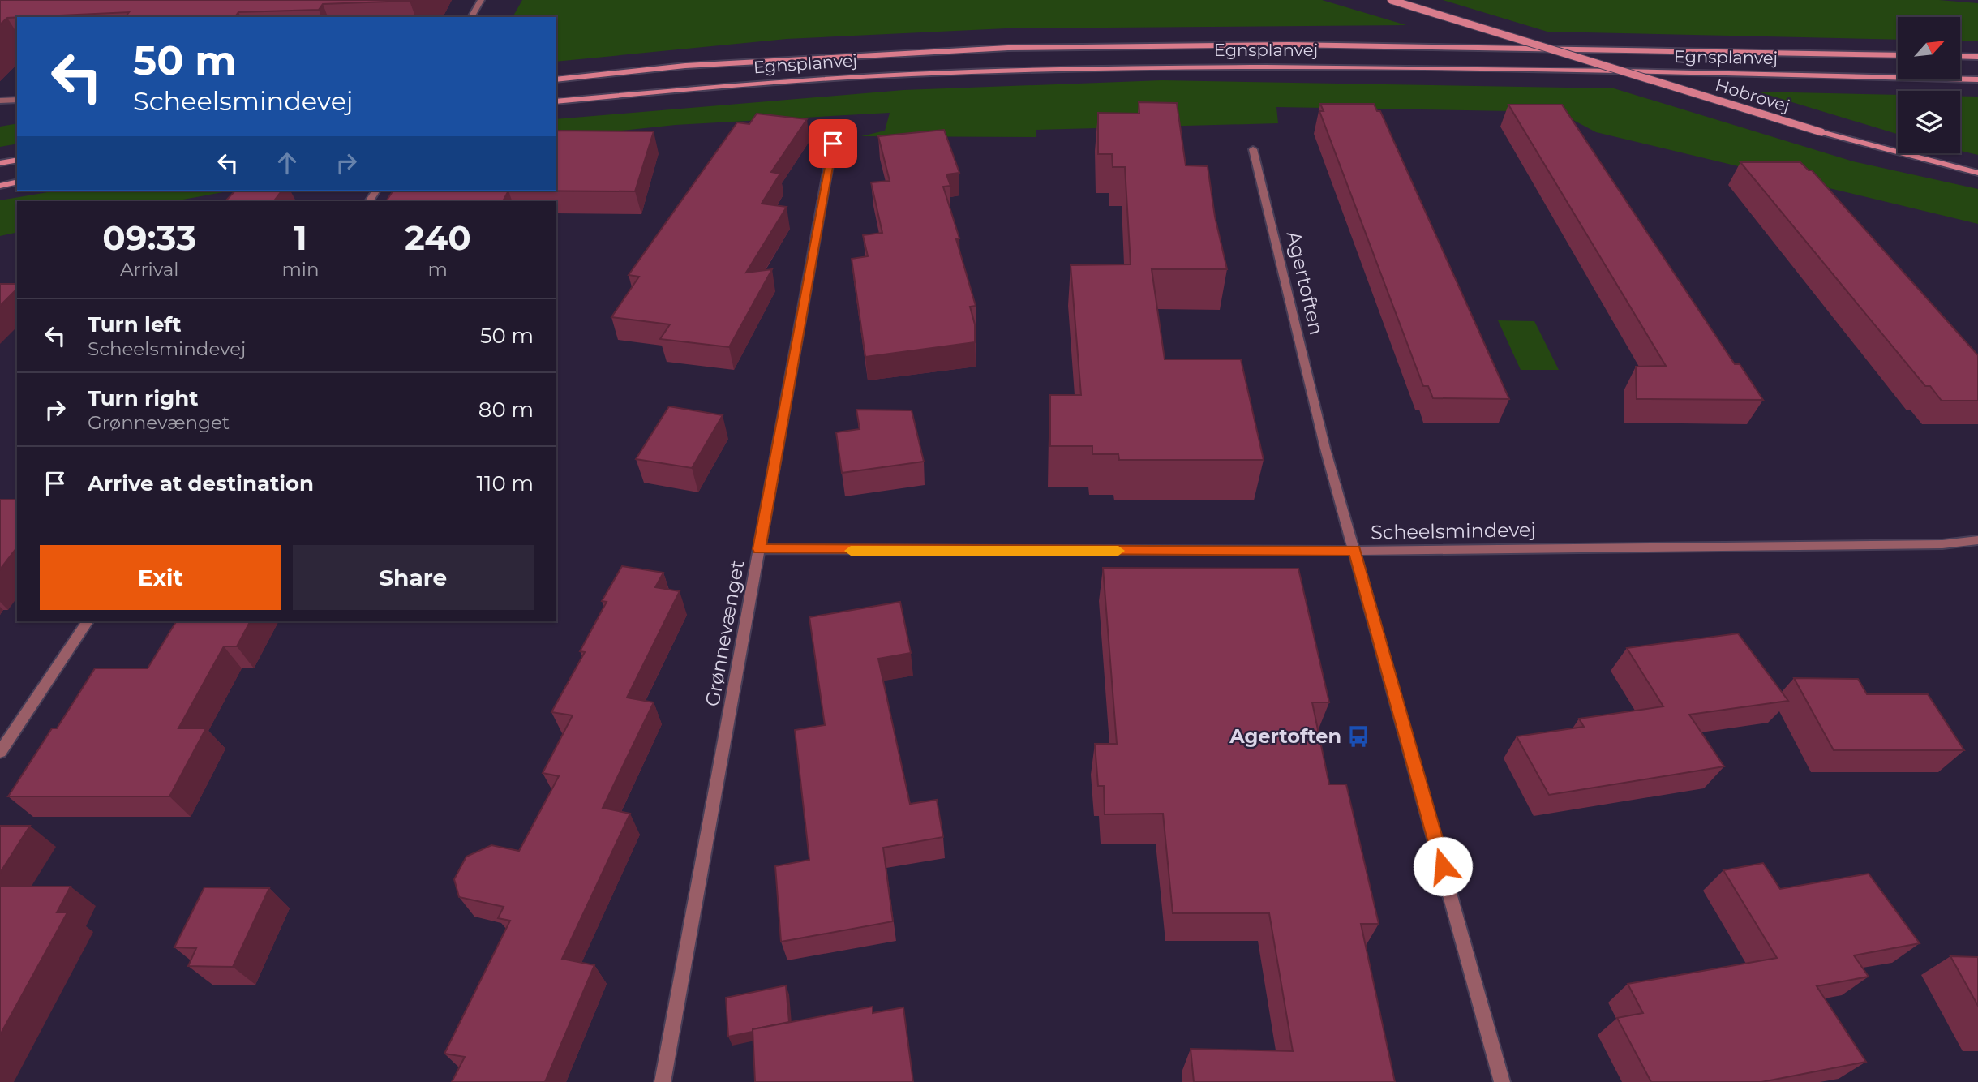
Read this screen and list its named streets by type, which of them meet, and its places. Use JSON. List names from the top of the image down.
{
  "streets": {
    "main road": ["Egnsplanvej", "Hobrovej"],
    "street": ["Agertoften", "Scheelsmindevej", "Grønnevænget"]
  },
  "crossings": [
    ["Agertoften", "Scheelsmindevej"],
    ["Scheelsmindevej", "Grønnevænget"]
  ],
  "places": {
    "bus stop": ["Agertoften"]
  },
  "north": "top right",
  "page": {
    "turn": ["50 m", "Scheelsmindevej"],
    "eta": [
      "09:33",
      "Arrival",
      "1",
      "min",
      "240",
      "m"
    ],
    "list": [
      {
        "name": "Turn left",
        "note": "Scheelsmindevej",
        "value": "50 m"
      },
      {
        "name": "Turn right",
        "note": "Grønnevænget",
        "value": "80 m"
      },
      {
        "name": "Arrive at destination",
        "value": "110 m"
      }
    ],
    "buttons": ["Exit", "Share"]
  }
}
